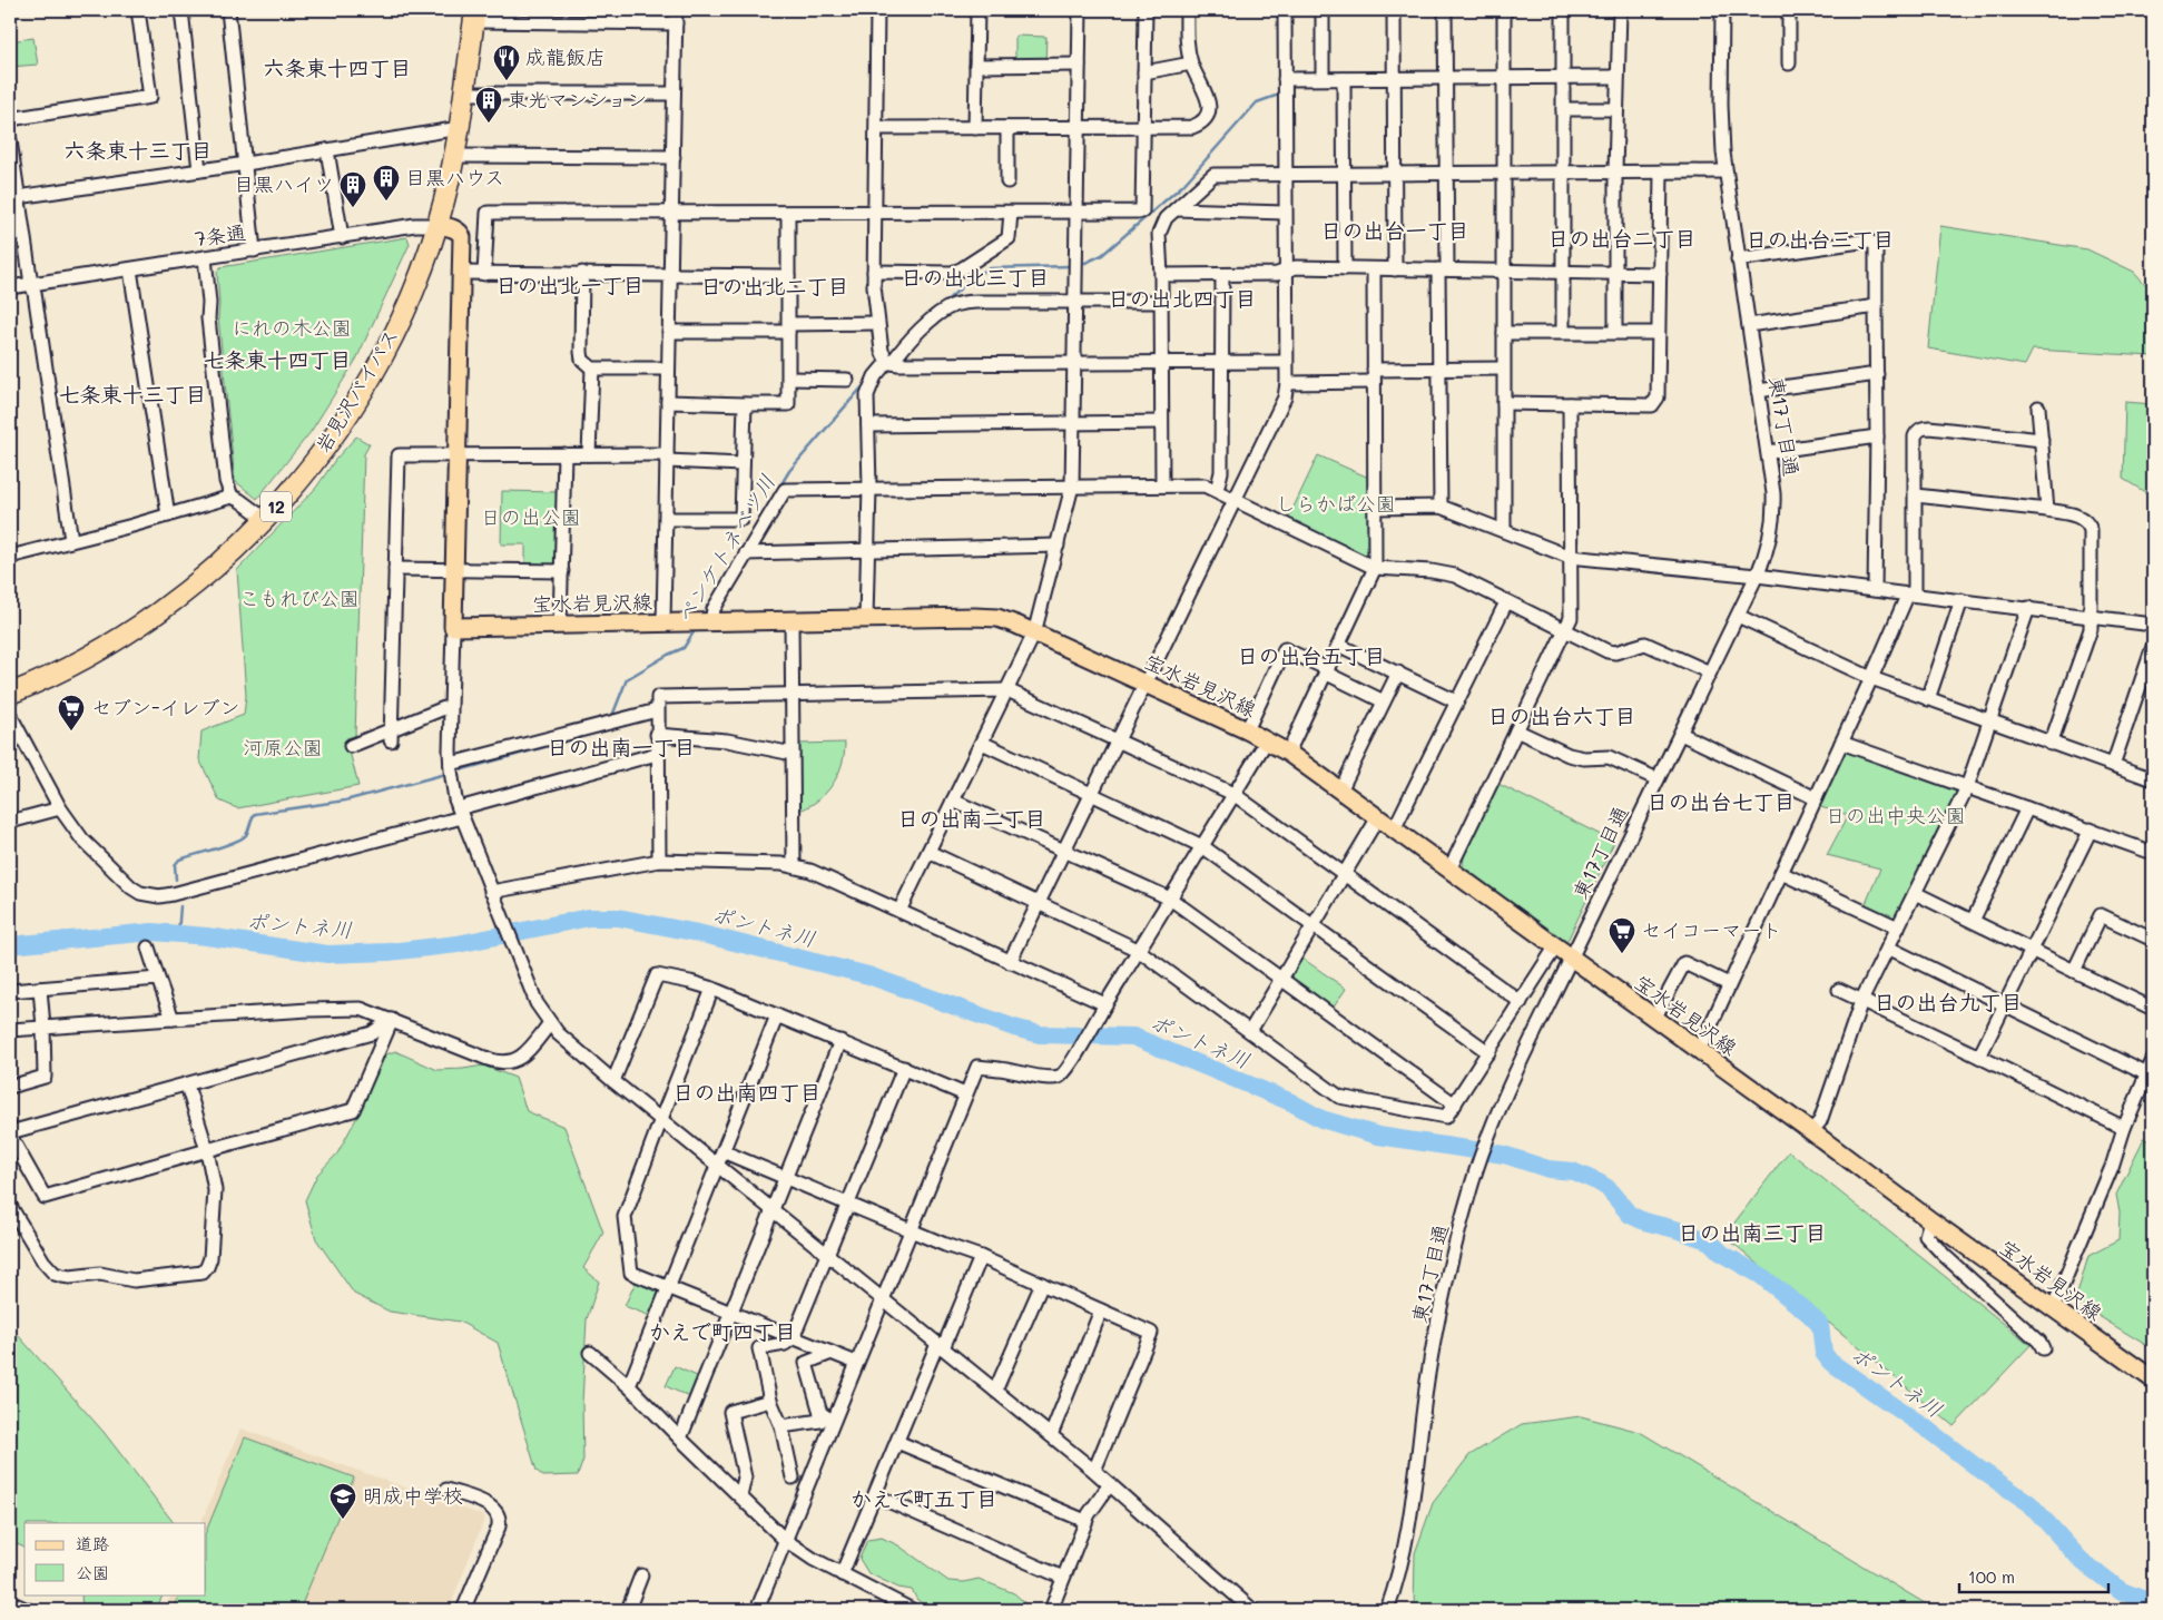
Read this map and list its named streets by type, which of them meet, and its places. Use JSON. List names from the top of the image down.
{
  "streets": {
    "highway": ["岩見沢バイパス", "12"],
    "main road": ["宝水岩見沢線"],
    "street": ["7条通", "東17丁目通"]
  },
  "crossings": [
    ["7条通", "岩見沢バイパス"],
    ["東17丁目通", "宝水岩見沢線"]
  ],
  "districts": [
    "六条東十四丁目",
    "六条東十三丁目",
    "日の出台一丁目",
    "日の出台二丁目",
    "日の出台三丁目",
    "日の出北三丁目",
    "日の出北一丁目",
    "日の出北二丁目",
    "日の出北四丁目",
    "七条東十四丁目",
    "七条東十三丁目",
    "日の出台五丁目",
    "日の出台六丁目",
    "日の出南一丁目",
    "日の出台七丁目",
    "日の出南二丁目",
    "日の出台九丁目",
    "日の出南四丁目",
    "日の出南三丁目",
    "かえで町四丁目",
    "かえで町五丁目"
  ],
  "water": ["ペンケトネベツ川", "ポントネ川"],
  "parks": [
    "にれの木公園",
    "しらかば公園",
    "日の出公園",
    "こもれび公園",
    "河原公園",
    "日の出中央公園"
  ],
  "places": {
    "restaurant": ["成龍飯店"],
    "building": ["東光マンション", "目黒ハウス", "目黒ハイツ"],
    "supermarket": ["セブン-イレブン", "セイコーマート"],
    "school or university": ["明成中学校"]
  },
  "legend": ["道路", "公園"],
  "scale_bar": "100 m"
}
